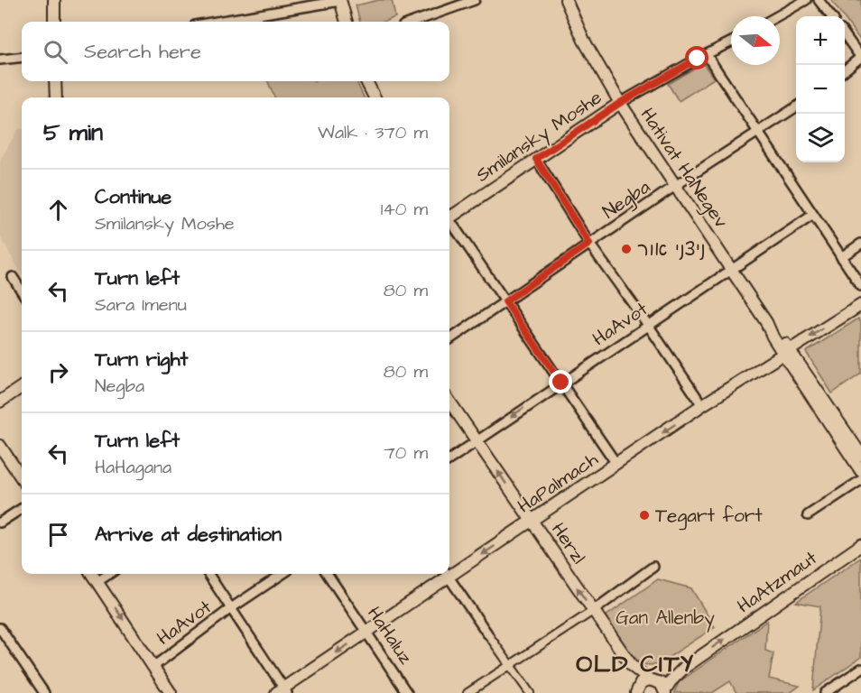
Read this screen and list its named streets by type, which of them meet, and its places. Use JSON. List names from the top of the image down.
{
  "streets": {
    "street": [
      "Smilansky Moshe",
      "Hativat HaNegev",
      "Negba",
      "HaAvot",
      "HaPalmach",
      "Herzl",
      "HaAtzmaut",
      "HaHaluz"
    ]
  },
  "crossings": [
    ["Smilansky Moshe", "Hativat HaNegev"],
    ["Hativat HaNegev", "Negba"],
    ["Hativat HaNegev", "HaAvot"],
    ["Hativat HaNegev", "HaPalmach"],
    ["HaAvot", "Herzl"],
    ["HaPalmach", "Herzl"],
    ["HaPalmach", "HaHaluz"],
    ["Herzl", "HaAtzmaut"]
  ],
  "one_way": ["HaPalmach", "Herzl", "HaAtzmaut"],
  "districts": ["OLD CITY"],
  "parks": ["Gan Allenby"],
  "places": ["ניצני אור", "Tegart fort"],
  "north": "right",
  "page": {
    "map_buttons": ["+", "−"],
    "search": "Search here",
    "heading": ["5 min", "Walk · 370 m"],
    "list": [
      ["Continue", "Smilansky Moshe", "140 m"],
      ["Turn left", "Sara Imenu", "80 m"],
      ["Turn right", "Negba", "80 m"],
      ["Turn left", "HaHagana", "70 m"],
      "Arrive at destination"
    ]
  }
}
